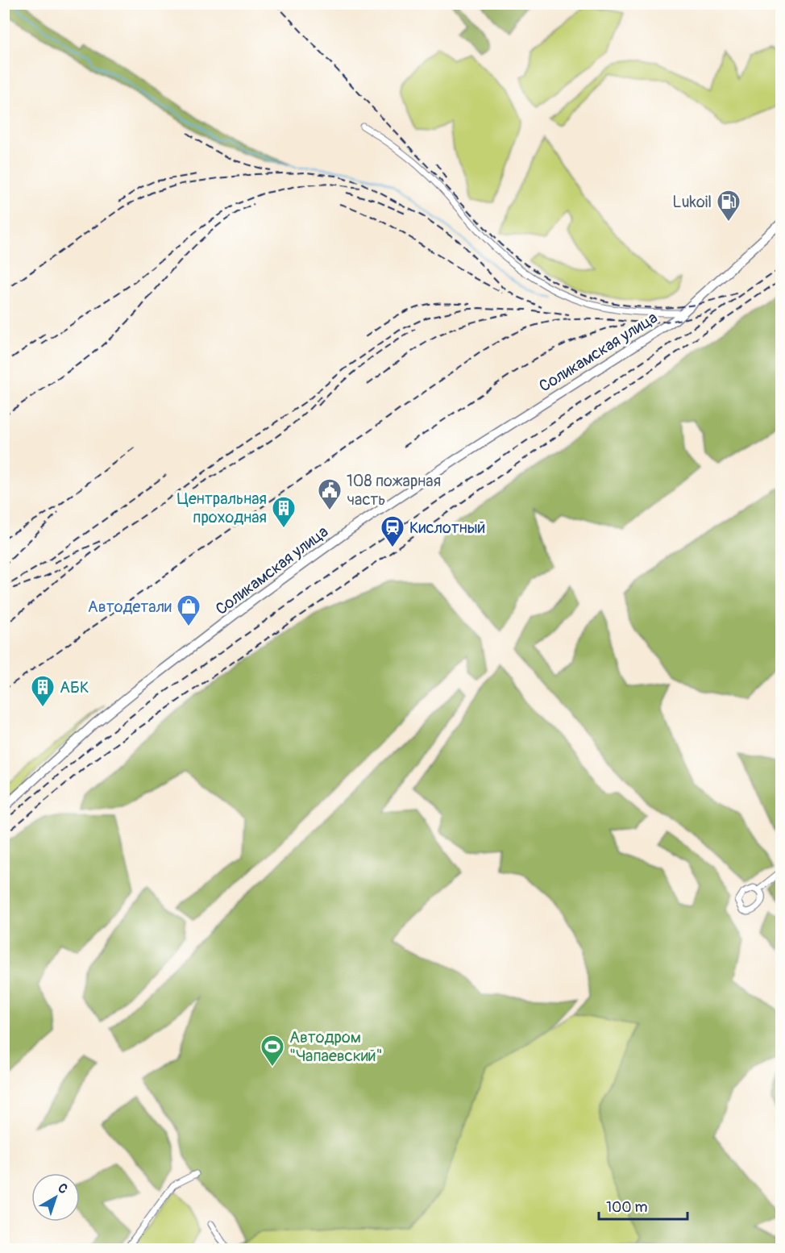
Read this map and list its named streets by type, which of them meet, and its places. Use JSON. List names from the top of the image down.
{
  "streets": {
    "main road": ["Соликамская улица"]
  },
  "places": {
    "fuel station": ["Lukoil"],
    "public building": ["108 пожарная часть"],
    "building": ["Центральная проходная", "АБК"],
    "station": ["Кислотный"],
    "shop": ["Автодетали"],
    "sports": ["Автодром \"Чапаевский\""]
  },
  "scale_bar": "100 m",
  "north": "top right"
}
